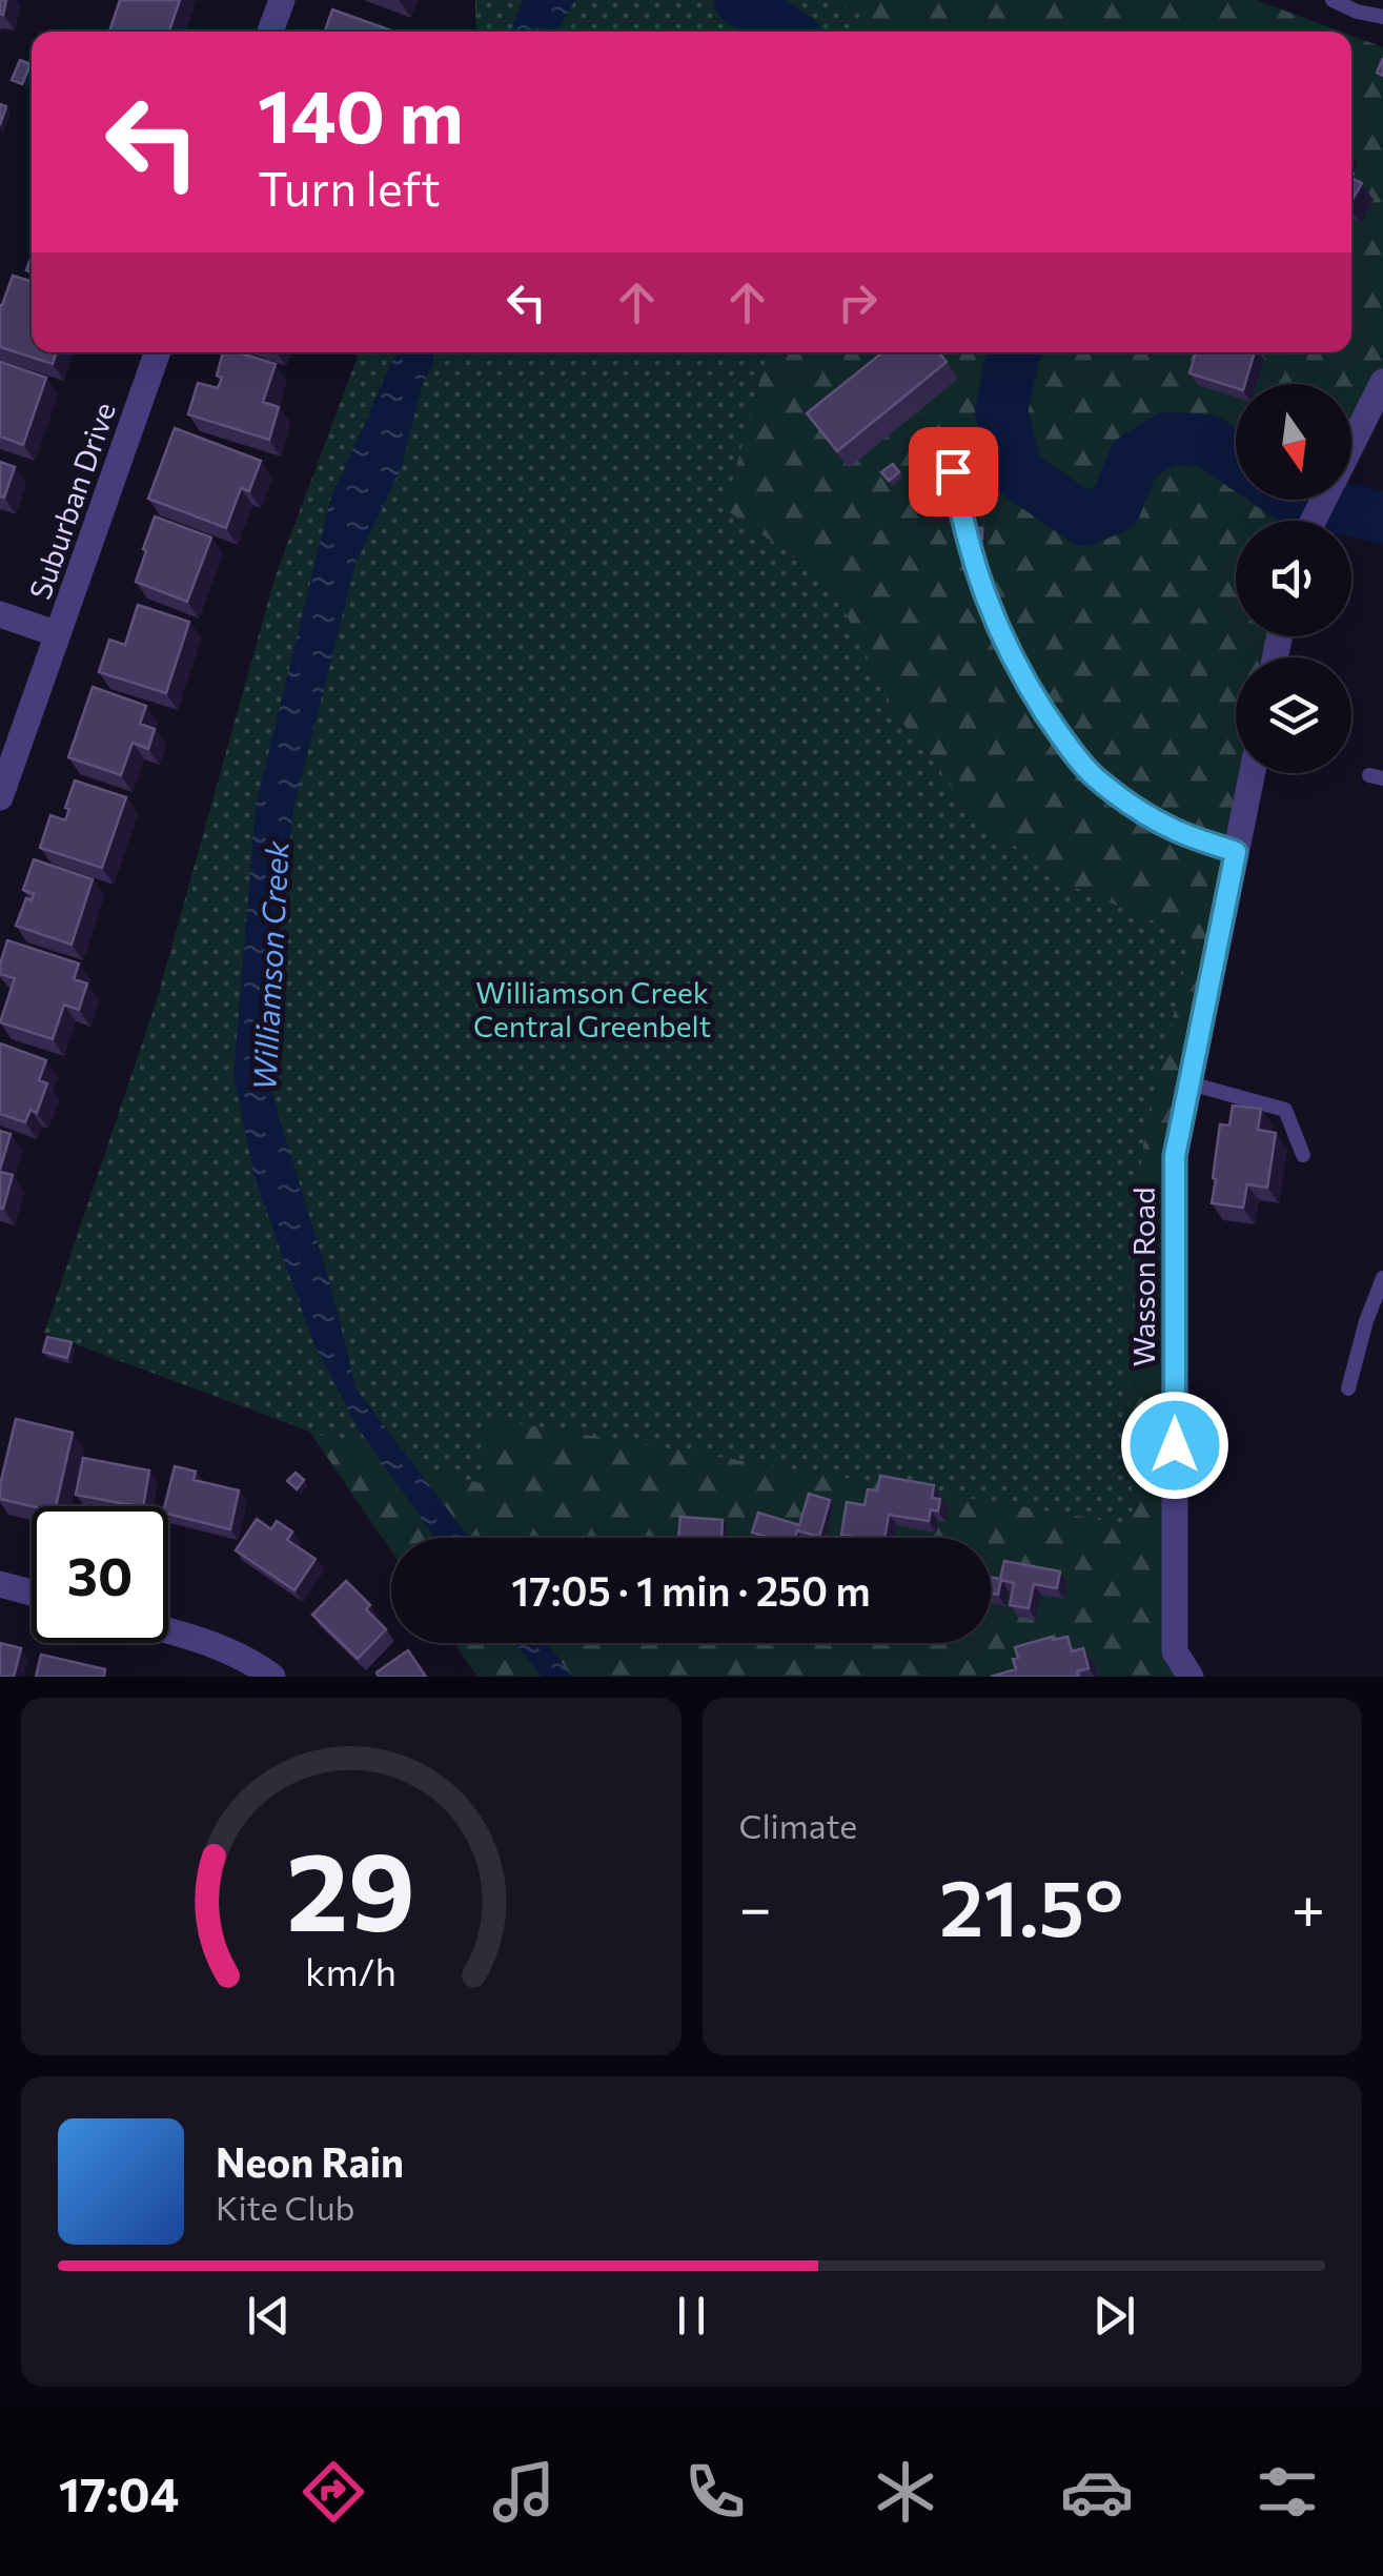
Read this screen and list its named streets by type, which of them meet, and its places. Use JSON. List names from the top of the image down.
{
  "streets": {
    "street": ["Suburban Drive", "Wasson Road"]
  },
  "water": ["Williamson Creek"],
  "parks": ["Williamson Creek Central Greenbelt"],
  "north": "bottom",
  "page": {
    "turn": ["140 m", "Turn left"],
    "limit": "30",
    "trip": "17:05 · 1 min · 250 m",
    "tile": "Climate",
    "heat": ["−", "21.5°", "+"],
    "song": ["Neon Rain", "Kite Club"],
    "tabs": "17:04",
    "gauge": ["29", "km/h"]
  }
}
